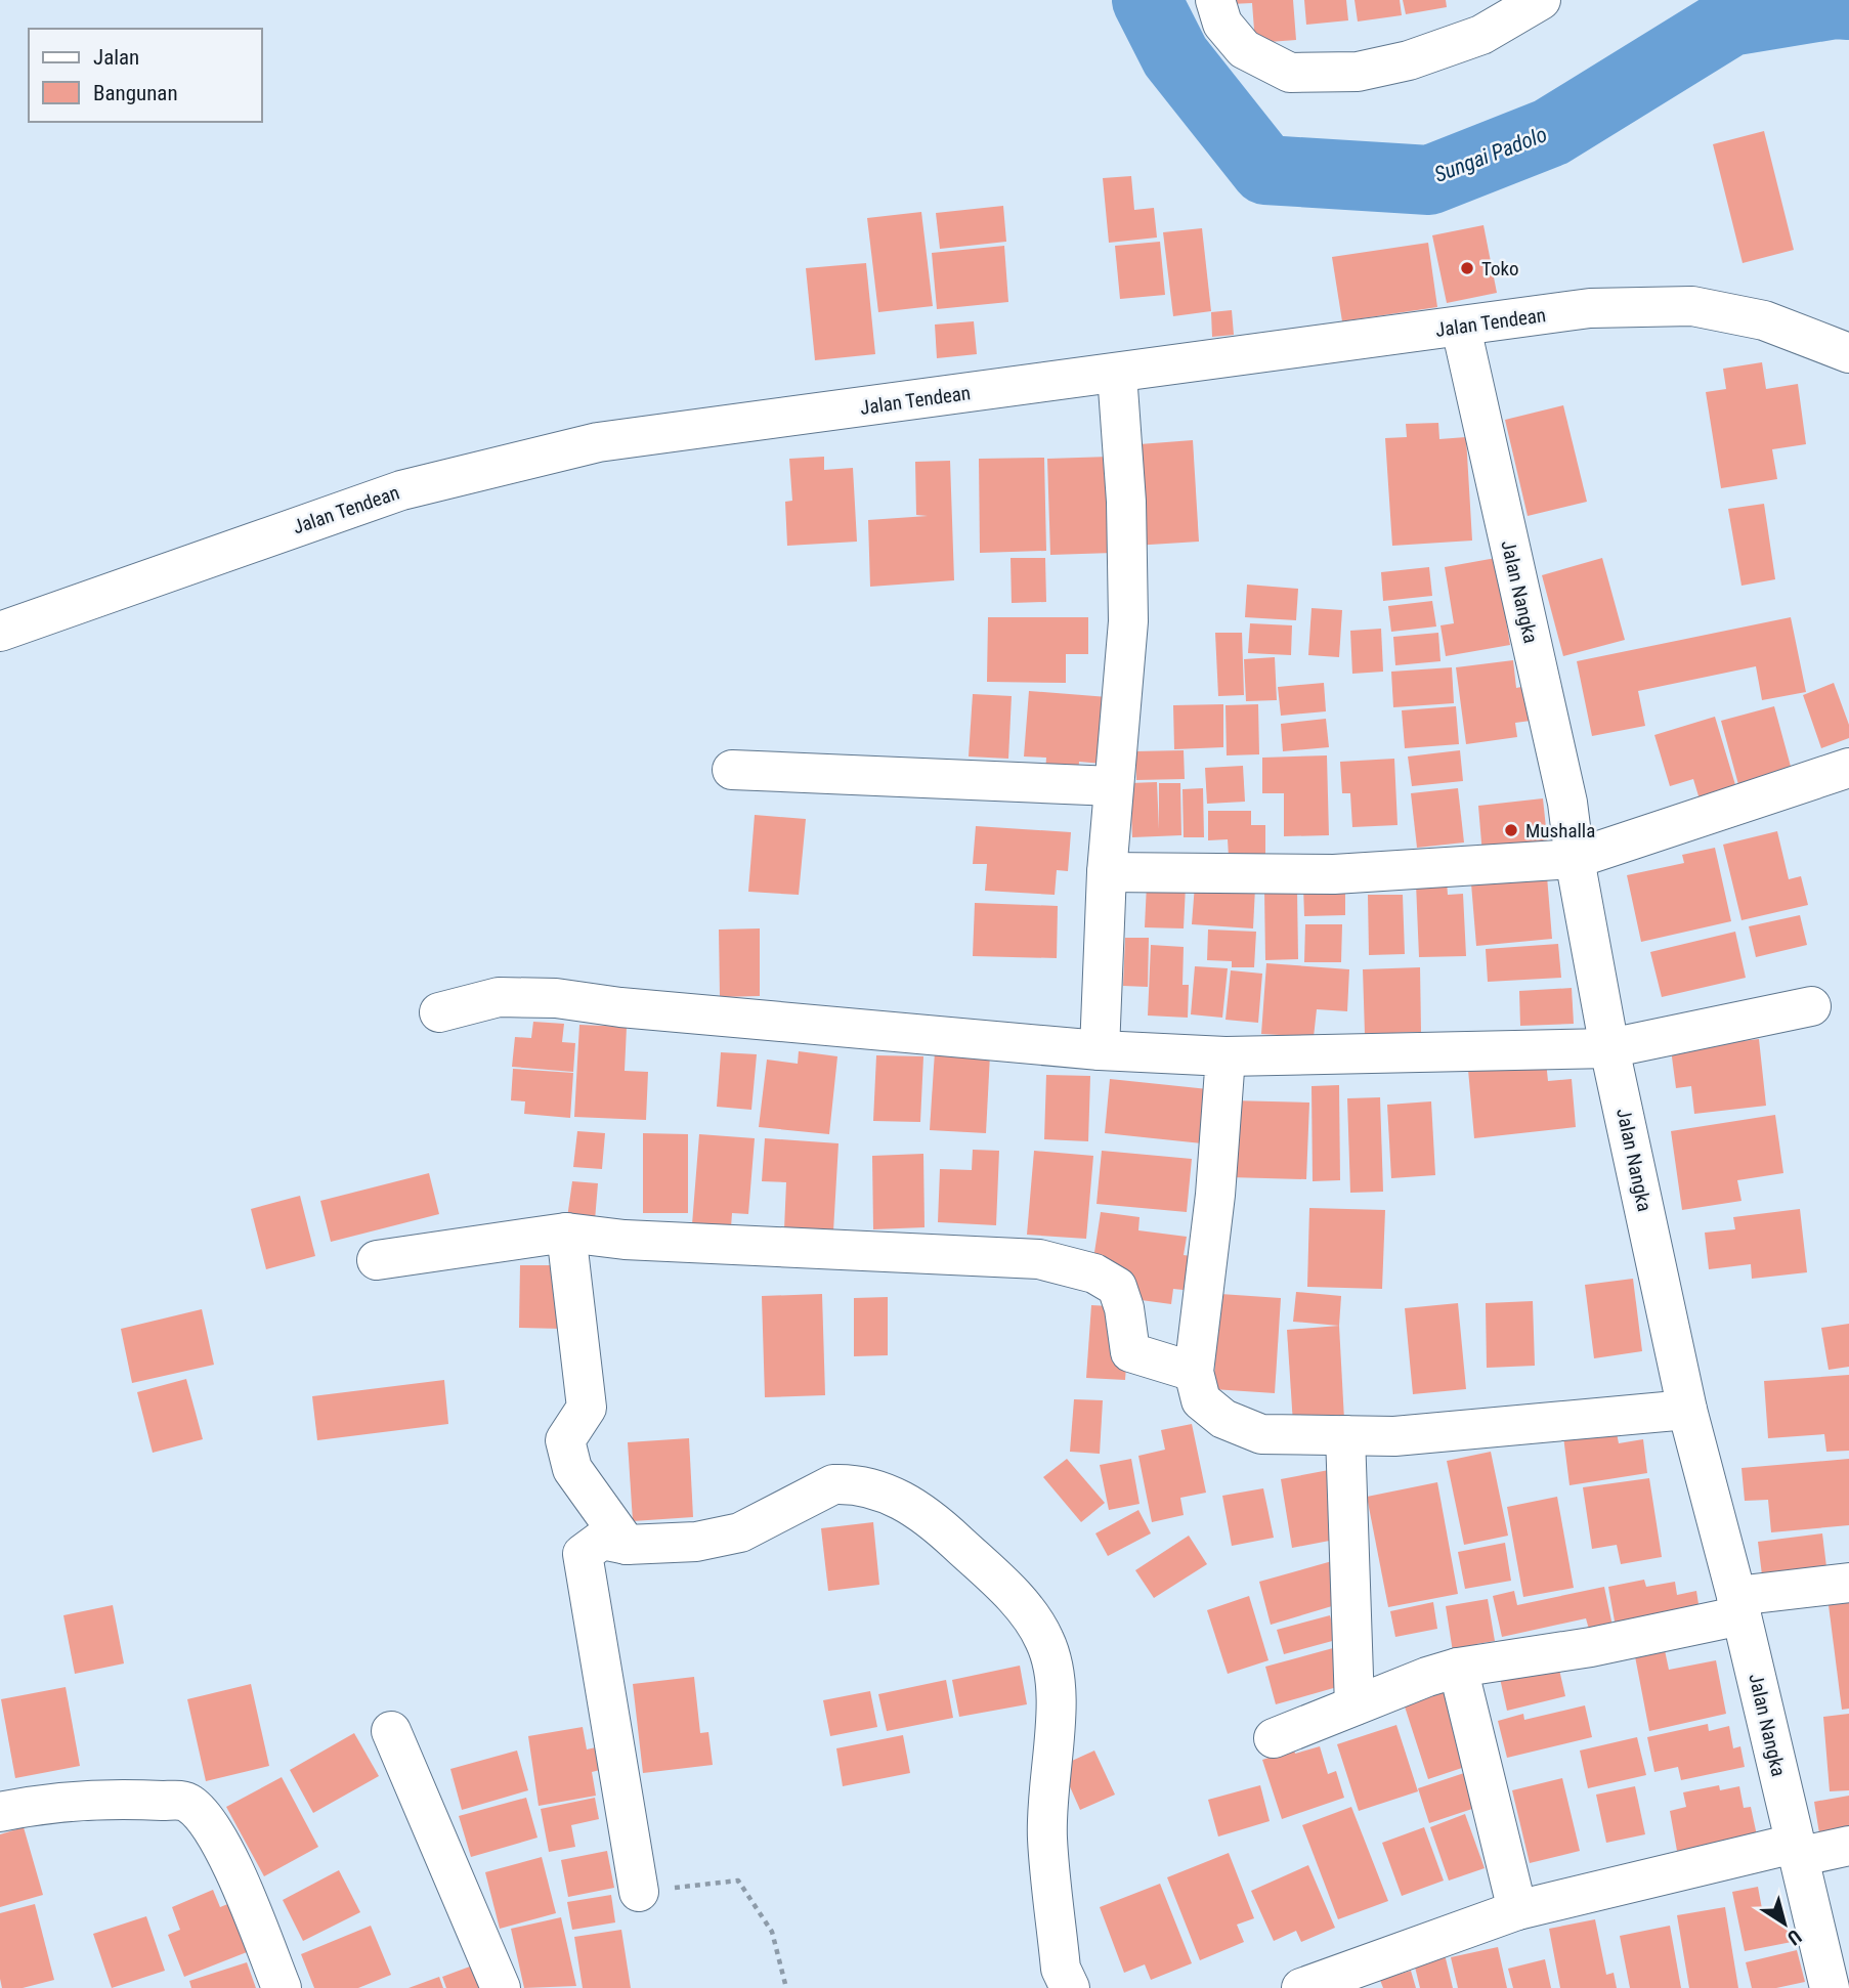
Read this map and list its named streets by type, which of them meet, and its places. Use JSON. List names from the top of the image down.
{
  "streets": {
    "street": ["Jalan Tendean", "Jalan Nangka"]
  },
  "crossings": [
    ["Jalan Tendean", "Jalan Nangka"]
  ],
  "water": ["Sungai Padolo"],
  "places": ["Toko", "Mushalla"],
  "legend": ["Jalan", "Bangunan"],
  "north": "bottom right"
}
